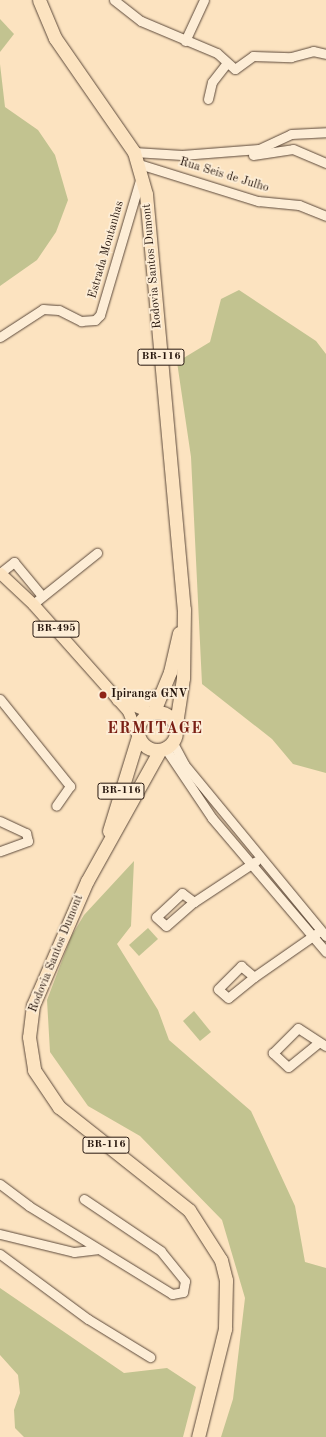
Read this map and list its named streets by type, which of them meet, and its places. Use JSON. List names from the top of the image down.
{
  "streets": {
    "highway": ["Rodovia Santos Dumont", "BR-116"],
    "main road": ["BR-495"],
    "street": ["Rua Seis de Julho", "Estrada Montanhas"]
  },
  "crossings": [
    ["Rua Seis de Julho", "Estrada Montanhas"],
    ["Rua Seis de Julho", "Rodovia Santos Dumont"],
    ["Estrada Montanhas", "Rodovia Santos Dumont"],
    ["Rodovia Santos Dumont", "BR-116"],
    ["BR-116", "BR-495"]
  ],
  "districts": ["ERMITAGE"],
  "places": ["Ipiranga GNV"]
}
